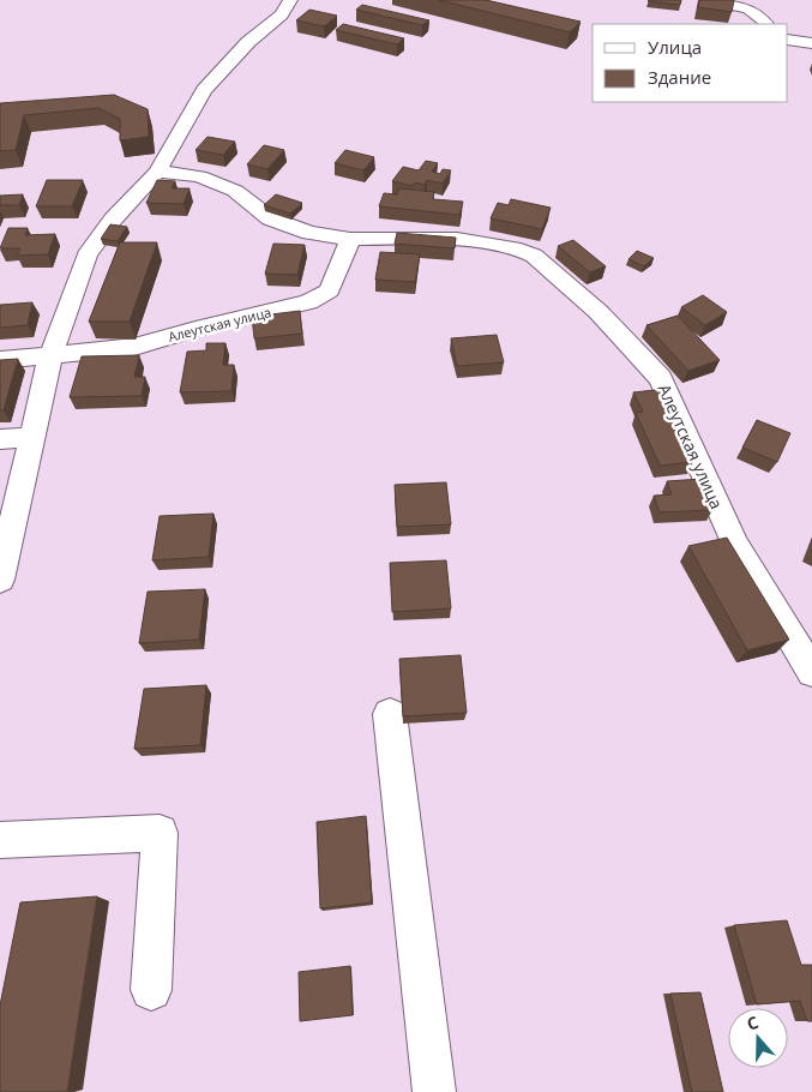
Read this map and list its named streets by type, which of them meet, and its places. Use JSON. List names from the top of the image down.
{
  "streets": {
    "street": ["Алеутская улица"]
  },
  "legend": ["Улица", "Здание"],
  "north": "top"
}
